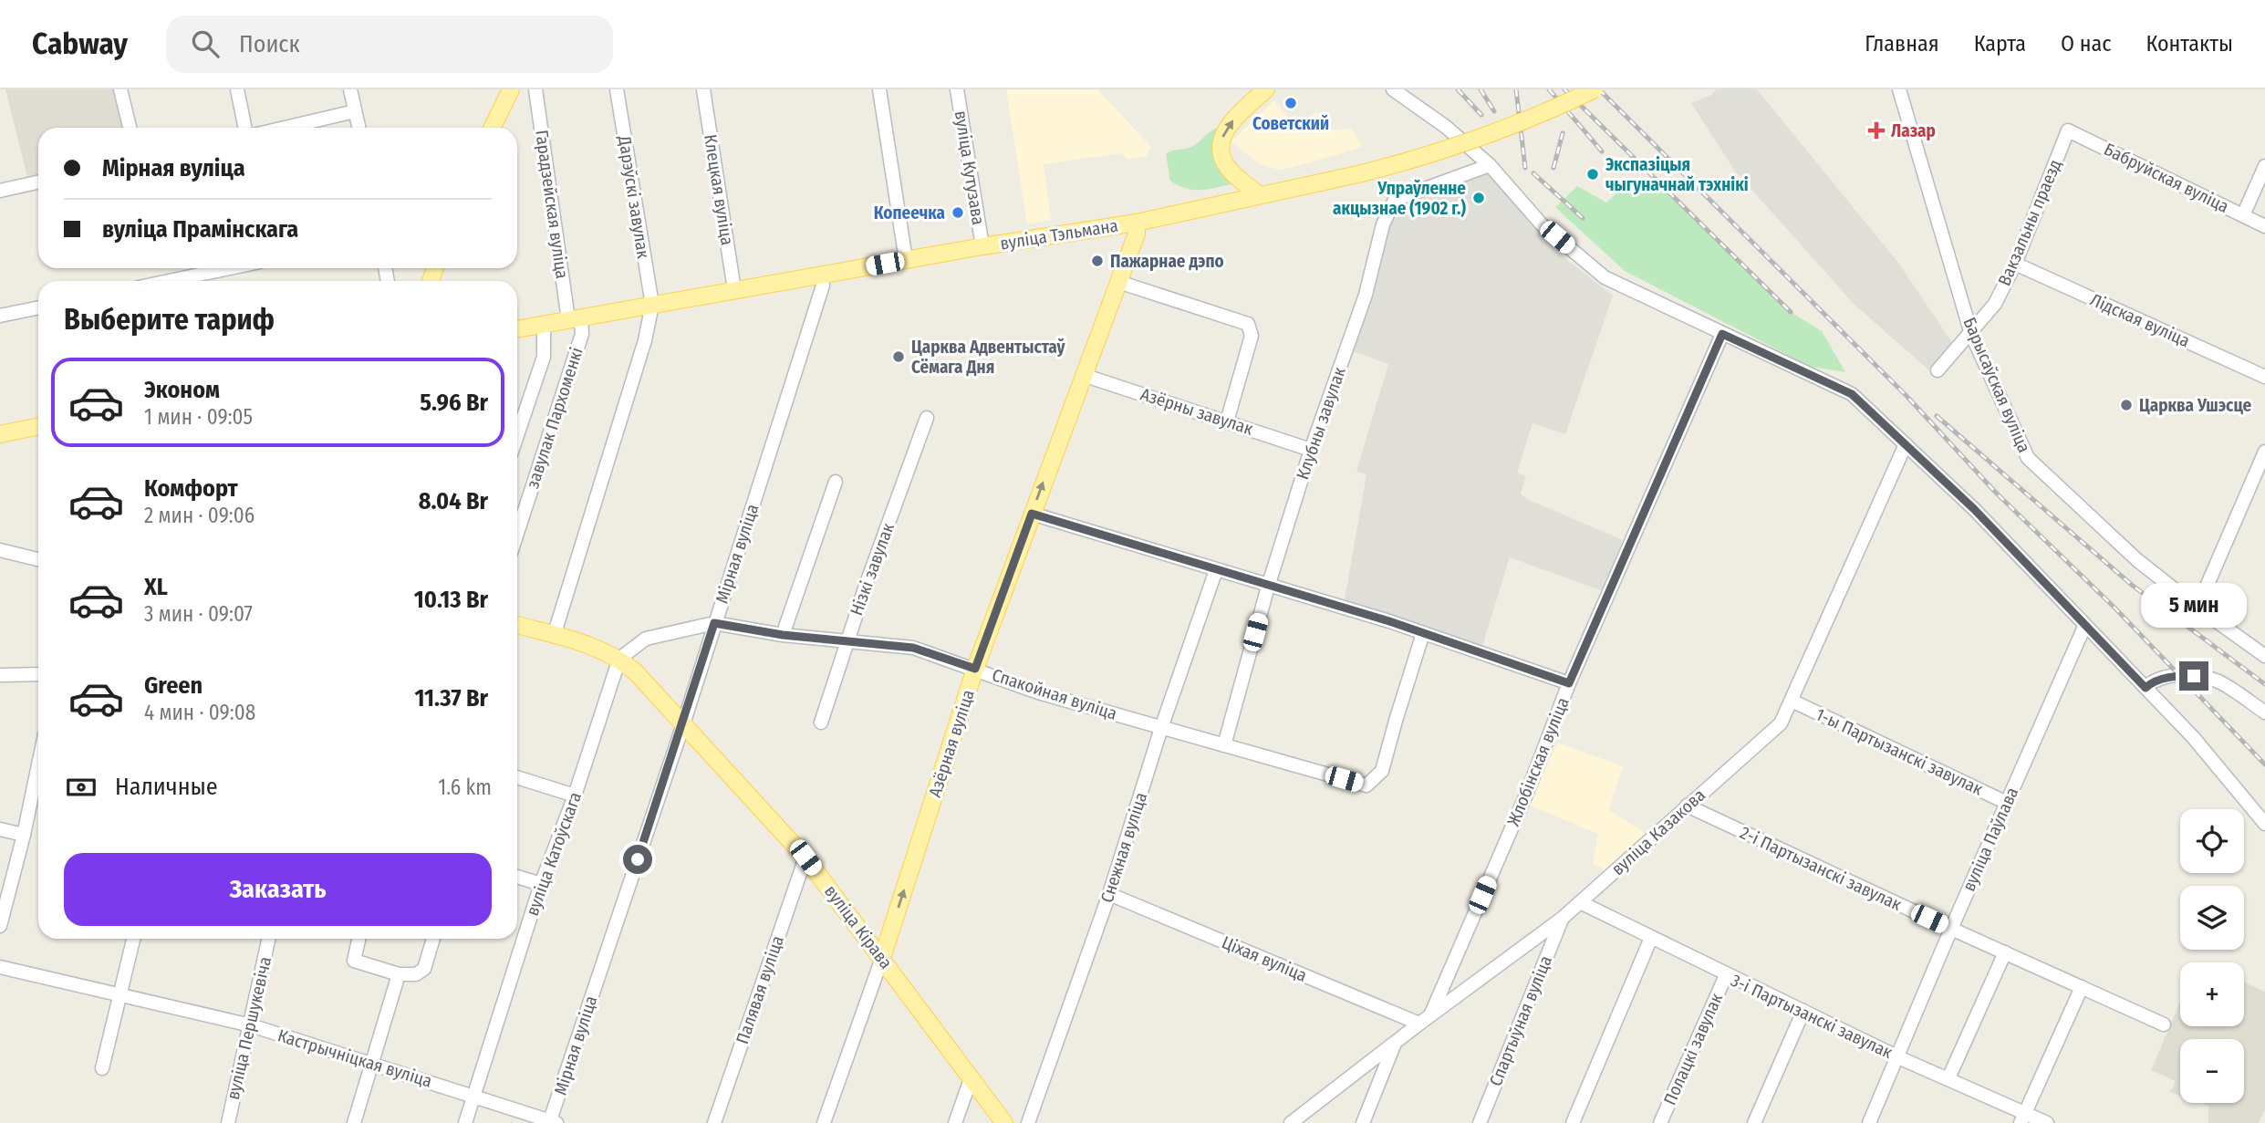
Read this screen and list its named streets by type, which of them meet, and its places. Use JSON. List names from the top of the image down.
{
  "streets": {
    "main road": ["вуліца Тэльмана", "Азёрная вуліца", "вуліца Кірава"],
    "street": [
      "вуліца Кутузава",
      "Бабруйская вуліца",
      "Клецкая вуліца",
      "Дарэўскі завулак",
      "Гарадзейская вуліца",
      "Вакзальны праезд",
      "Лідская вуліца",
      "Барысаўская вуліца",
      "Азёрны завулак",
      "завулак Пархоменкі",
      "Клубны завулак",
      "Мірная вуліца",
      "Нізкі завулак",
      "Спакойная вуліца",
      "1-ы Партызанскі завулак",
      "Жлобінская вуліца",
      "вуліца Казакова",
      "вуліца Паўлава",
      "Снежная вуліца",
      "вуліца Катоўскага",
      "2-і Партызанскі завулак",
      "Ціхая вуліца",
      "Палявая вуліца",
      "3-і Партызанскі завулак",
      "Спартыўная вуліца",
      "вуліца Першукевіча",
      "Полацкі завулак",
      "Кастрычніцкая вуліца"
    ]
  },
  "crossings": [
    ["вуліца Кутузава", "вуліца Тэльмана"],
    ["Бабруйская вуліца", "Вакзальны праезд"],
    ["Клецкая вуліца", "вуліца Тэльмана"],
    ["Дарэўскі завулак", "вуліца Тэльмана"],
    ["Гарадзейская вуліца", "вуліца Тэльмана"],
    ["Гарадзейская вуліца", "завулак Пархоменкі"],
    ["Вакзальны праезд", "Лідская вуліца"],
    ["Вакзальны праезд", "Барысаўская вуліца"],
    ["вуліца Тэльмана", "завулак Пархоменкі"],
    ["вуліца Тэльмана", "Мірная вуліца"],
    ["вуліца Тэльмана", "Азёрная вуліца"],
    ["Азёрны завулак", "Клубны завулак"],
    ["Азёрны завулак", "Азёрная вуліца"],
    ["Клубны завулак", "Спакойная вуліца"],
    ["Мірная вуліца", "Спакойная вуліца"],
    ["Мірная вуліца", "вуліца Кірава"],
    ["Мірная вуліца", "Кастрычніцкая вуліца"],
    ["Нізкі завулак", "Спакойная вуліца"],
    ["Спакойная вуліца", "Азёрная вуліца"],
    ["Спакойная вуліца", "Снежная вуліца"],
    ["Спакойная вуліца", "вуліца Катоўскага"],
    ["Спакойная вуліца", "вуліца Кірава"],
    ["Азёрная вуліца", "вуліца Кірава"],
    ["1-ы Партызанскі завулак", "вуліца Казакова"],
    ["1-ы Партызанскі завулак", "вуліца Паўлава"],
    ["Жлобінская вуліца", "вуліца Казакова"],
    ["вуліца Казакова", "2-і Партызанскі завулак"],
    ["вуліца Казакова", "Ціхая вуліца"],
    ["вуліца Казакова", "3-і Партызанскі завулак"],
    ["вуліца Казакова", "Спартыўная вуліца"],
    ["вуліца Паўлава", "2-і Партызанскі завулак"],
    ["вуліца Паўлава", "3-і Партызанскі завулак"],
    ["Снежная вуліца", "Ціхая вуліца"],
    ["вуліца Катоўскага", "вуліца Кірава"],
    ["вуліца Катоўскага", "Кастрычніцкая вуліца"],
    ["вуліца Кірава", "Палявая вуліца"],
    ["3-і Партызанскі завулак", "Полацкі завулак"],
    ["вуліца Першукевіча", "Кастрычніцкая вуліца"]
  ],
  "one_way": ["Азёрная вуліца"],
  "places": {
    "other": [
      "Советский",
      "Экспазіцыя чыгуначнай тэхнікі",
      "Упраўленне акцызнае (1902 г.)",
      "Копеечка",
      "Пажарнае дэпо",
      "Царква Адвентыстаў Сёмага Дня",
      "Царква Ушэсце"
    ],
    "health": ["Лазар"]
  },
  "page": {
    "header": "Cabway",
    "search": "Поиск",
    "nav": [
      "Главная",
      "Карта",
      "О нас",
      "Контакты"
    ],
    "banner": ["Мірная вуліца", "вуліца Прамінскага"],
    "heading": "Выберите тариф",
    "list": [
      {
        "name": "Эконом",
        "note": "1 мин · 09:05",
        "value": "5.96 Br"
      },
      {
        "name": "Комфорт",
        "note": "2 мин · 09:06",
        "value": "8.04 Br"
      },
      {
        "name": "XL",
        "note": "3 мин · 09:07",
        "value": "10.13 Br"
      },
      {
        "name": "Green",
        "note": "4 мин · 09:08",
        "value": "11.37 Br"
      }
    ],
    "bubble": "5 мин",
    "pay": ["Наличные", "1.6 km"],
    "map_buttons": ["+", "−"],
    "buttons": "Заказать"
  }
}
